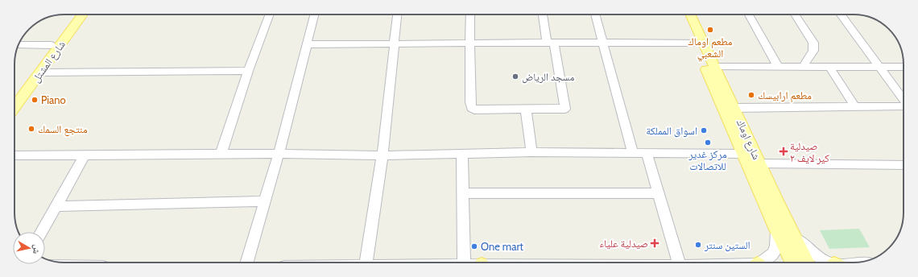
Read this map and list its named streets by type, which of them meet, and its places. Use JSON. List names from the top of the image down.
{
  "streets": {
    "main road": ["شارع المشتل", "شارع اوماك"]
  },
  "places": {
    "other": [
      "مطعم اوماك الشعبي",
      "مسجد الرياض",
      "مطعم ارابيسك",
      "Piano",
      "منتجع السمك",
      "اسواق المملكة",
      "مركز غدير للاتصالات",
      "الستين سنتر",
      "One mart"
    ],
    "health": ["صيدلية كير لايف ٢", "صيدلية علياء"]
  },
  "north": "right"
}
